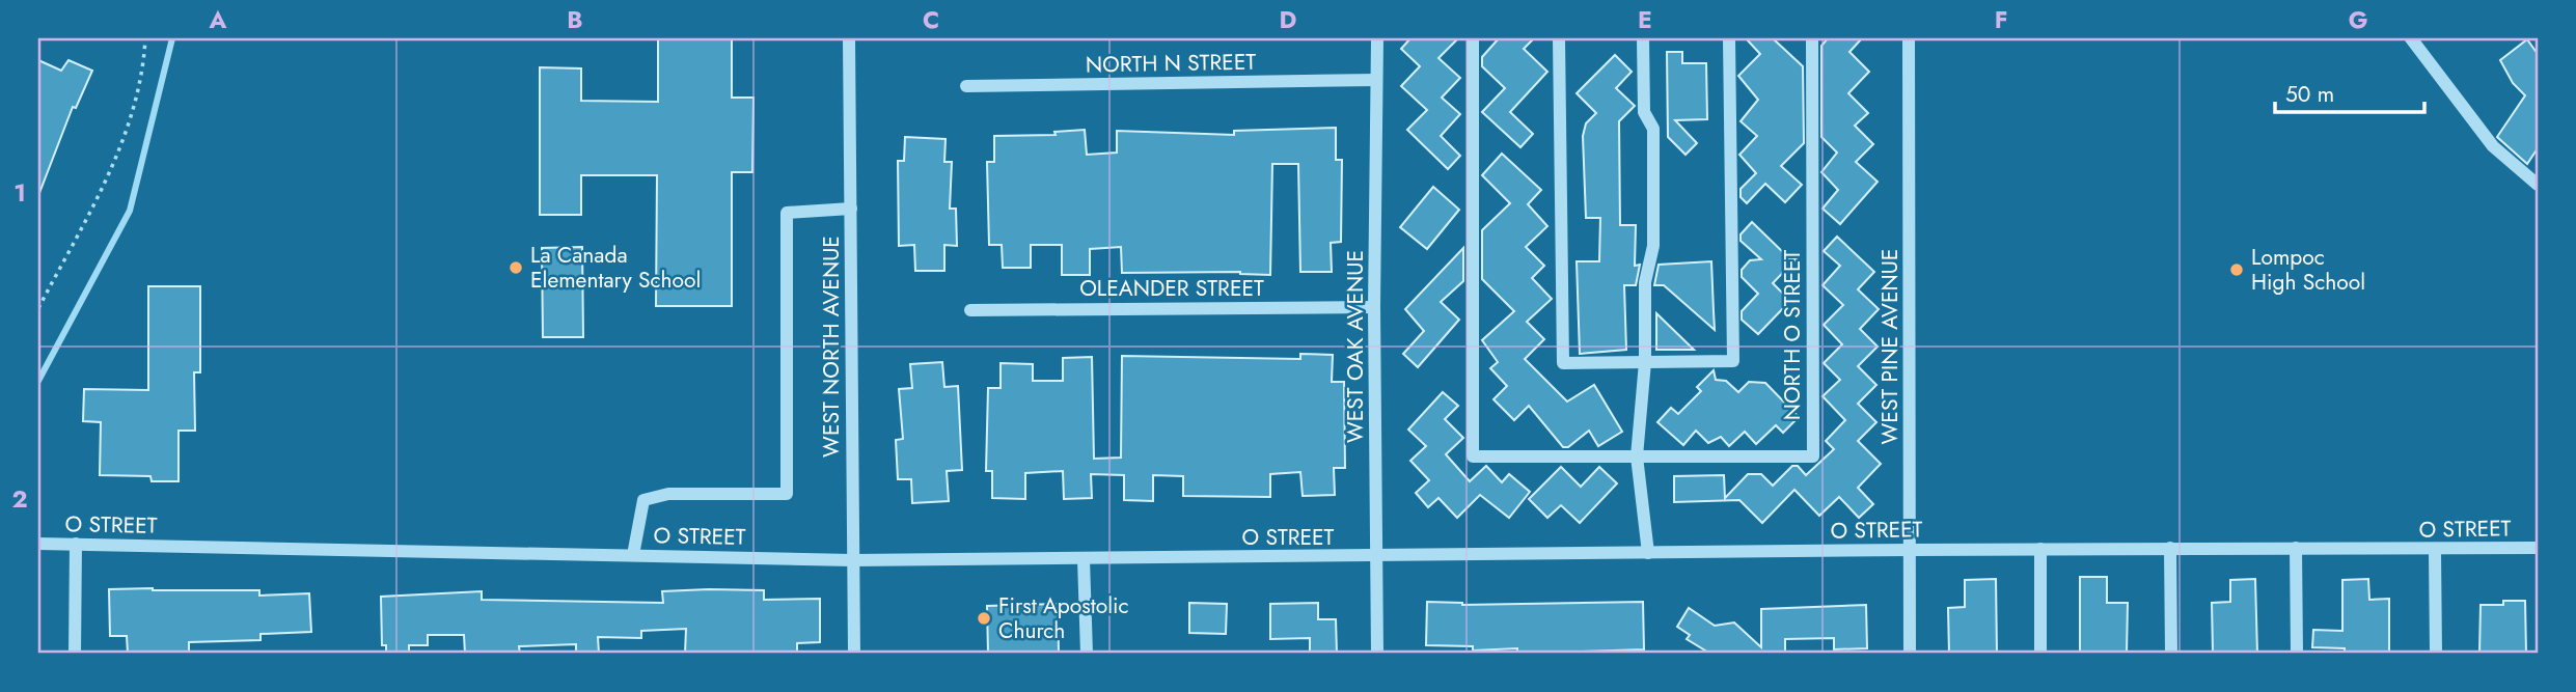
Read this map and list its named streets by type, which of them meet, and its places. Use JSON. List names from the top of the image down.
{
  "streets": {
    "street": [
      "NORTH N STREET",
      "OLEANDER STREET",
      "NORTH O STREET",
      "WEST NORTH AVENUE",
      "WEST OAK AVENUE",
      "WEST PINE AVENUE",
      "O STREET"
    ]
  },
  "crossings": [
    ["NORTH N STREET", "WEST OAK AVENUE"],
    ["OLEANDER STREET", "WEST OAK AVENUE"],
    ["WEST NORTH AVENUE", "O STREET"],
    ["WEST OAK AVENUE", "O STREET"],
    ["WEST PINE AVENUE", "O STREET"]
  ],
  "places": ["La Canada Elementary School", "Lompoc High School", "First Apostolic Church"],
  "scale_bar": "50 m",
  "grid": {
    "columns": [
      "A",
      "B",
      "C",
      "D",
      "E",
      "F",
      "G"
    ],
    "rows": ["1", "2"]
  }
}
